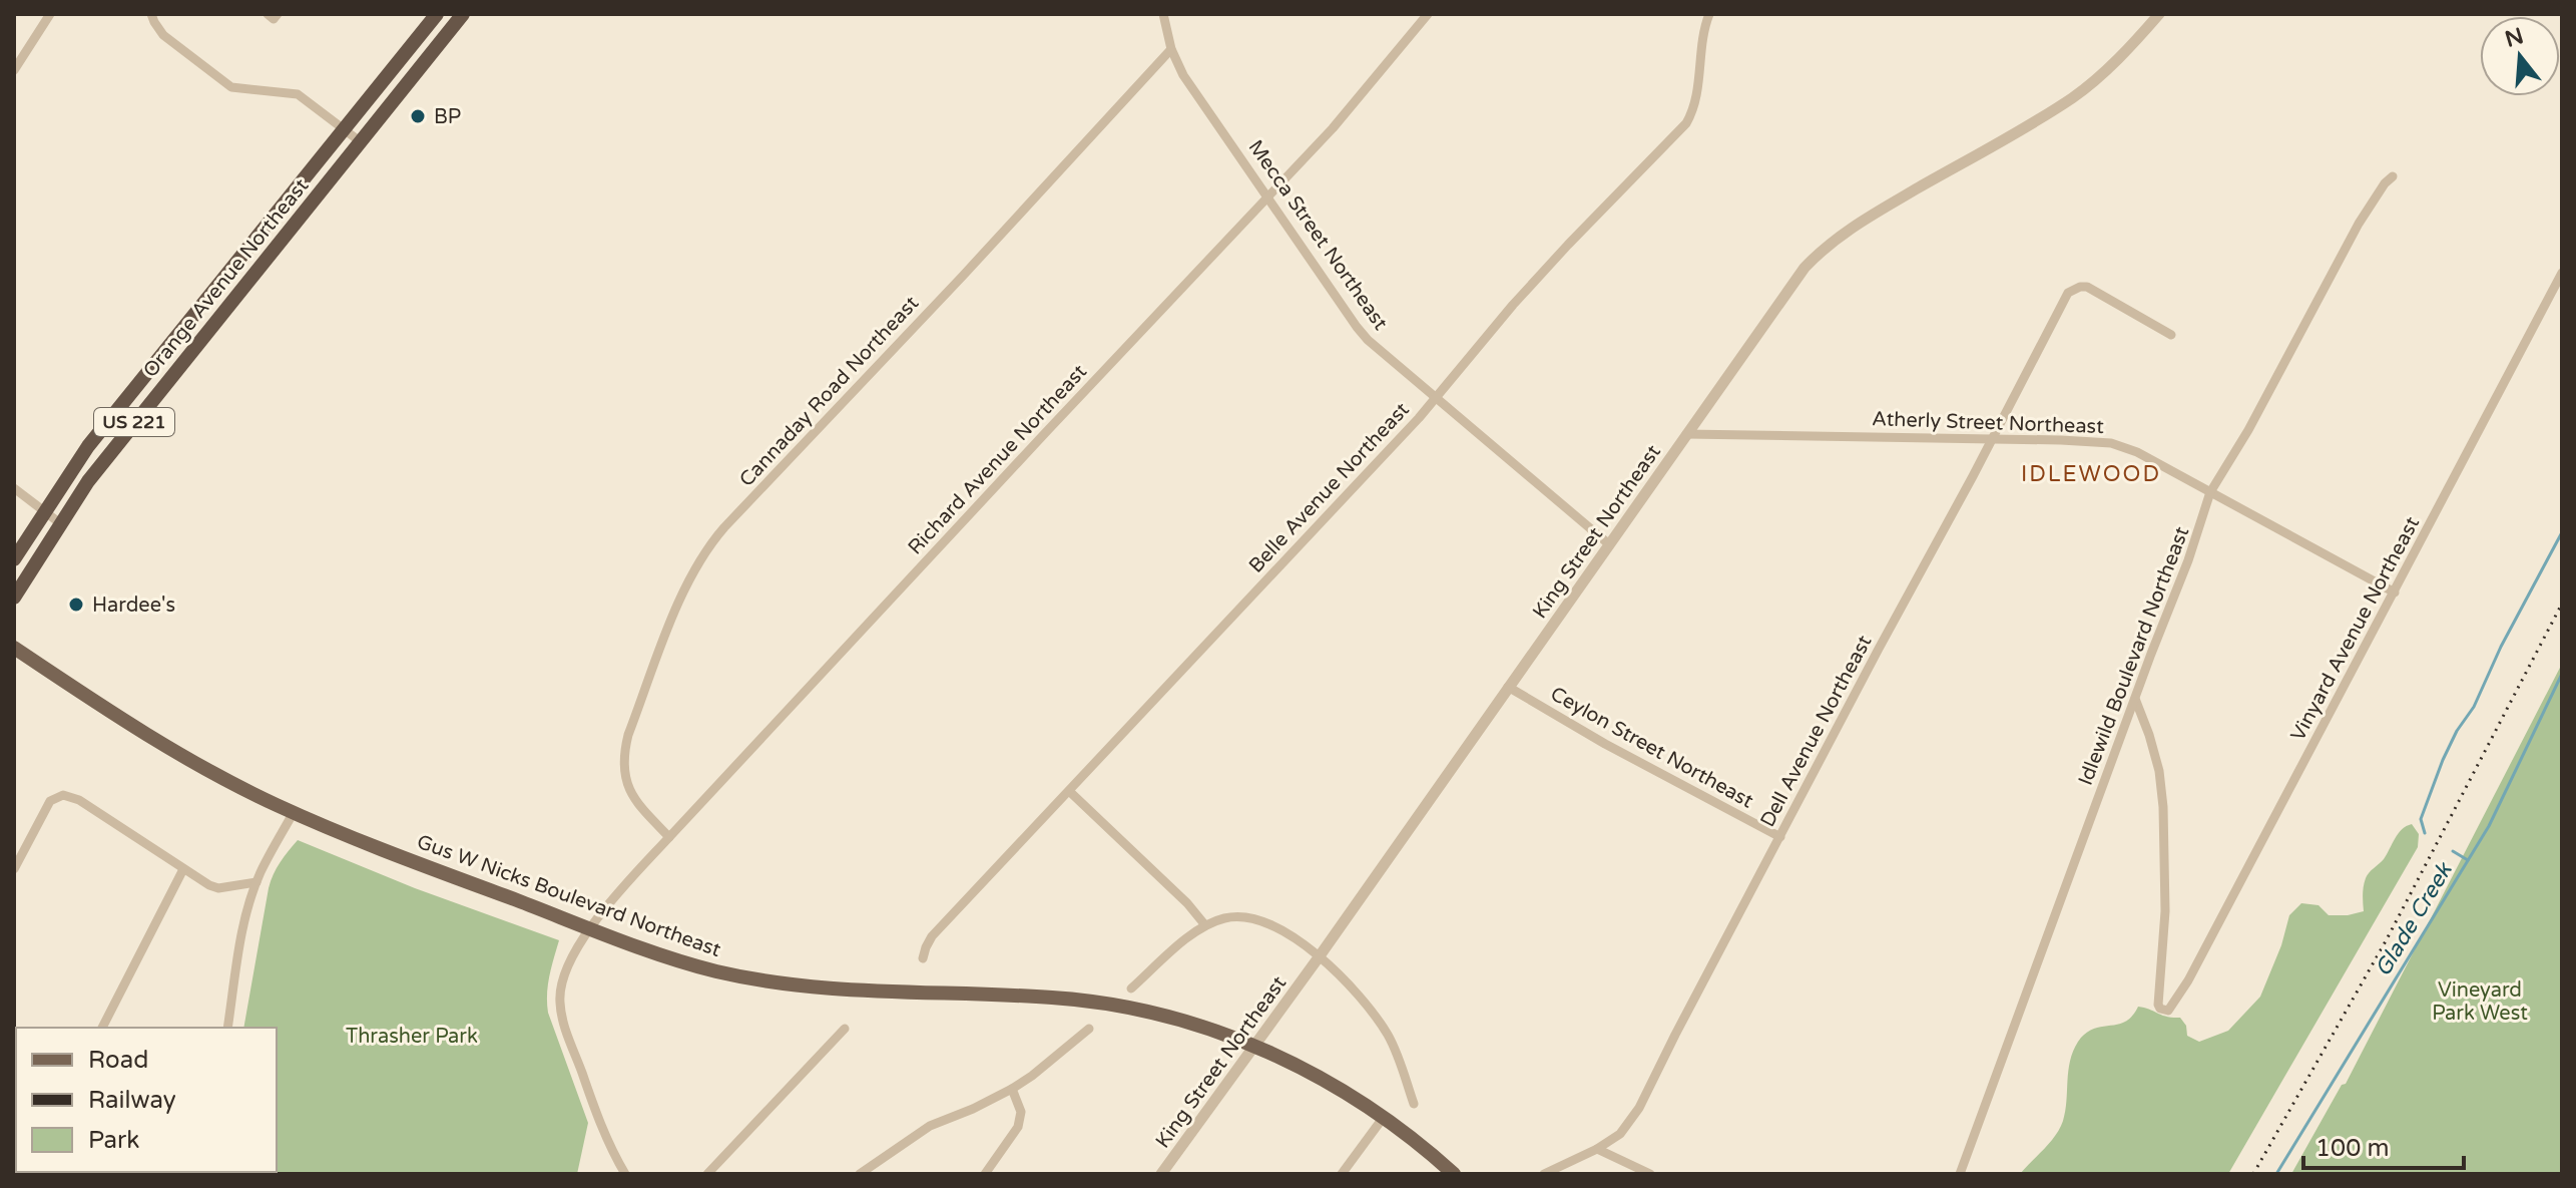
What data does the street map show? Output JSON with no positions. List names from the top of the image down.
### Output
{
  "streets": {
    "highway": ["Orange Avenue Northeast", "US 221"],
    "main road": ["Gus W Nicks Boulevard Northeast"],
    "street": [
      "Mecca Street Northeast",
      "Cannaday Road Northeast",
      "Atherly Street Northeast",
      "Richard Avenue Northeast",
      "Belle Avenue Northeast",
      "King Street Northeast",
      "Vinyard Avenue Northeast",
      "Idlewild Boulevard Northeast",
      "Dell Avenue Northeast",
      "Ceylon Street Northeast"
    ]
  },
  "crossings": [
    ["Mecca Street Northeast", "Cannaday Road Northeast"],
    ["Mecca Street Northeast", "Richard Avenue Northeast"],
    ["Mecca Street Northeast", "Belle Avenue Northeast"],
    ["Mecca Street Northeast", "King Street Northeast"],
    ["Cannaday Road Northeast", "Richard Avenue Northeast"],
    ["Atherly Street Northeast", "King Street Northeast"],
    ["Atherly Street Northeast", "Vinyard Avenue Northeast"],
    ["Atherly Street Northeast", "Idlewild Boulevard Northeast"],
    ["Atherly Street Northeast", "Dell Avenue Northeast"],
    ["Richard Avenue Northeast", "Gus W Nicks Boulevard Northeast"],
    ["King Street Northeast", "Ceylon Street Northeast"],
    ["King Street Northeast", "Gus W Nicks Boulevard Northeast"],
    ["Vinyard Avenue Northeast", "Idlewild Boulevard Northeast"],
    ["Dell Avenue Northeast", "Ceylon Street Northeast"]
  ],
  "districts": ["IDLEWOOD"],
  "water": ["Glade Creek"],
  "parks": ["Vineyard Park West", "Thrasher Park"],
  "places": ["BP", "Hardee's"],
  "legend": ["Road", "Railway", "Park"],
  "scale_bar": "100 m",
  "north": "top"
}
